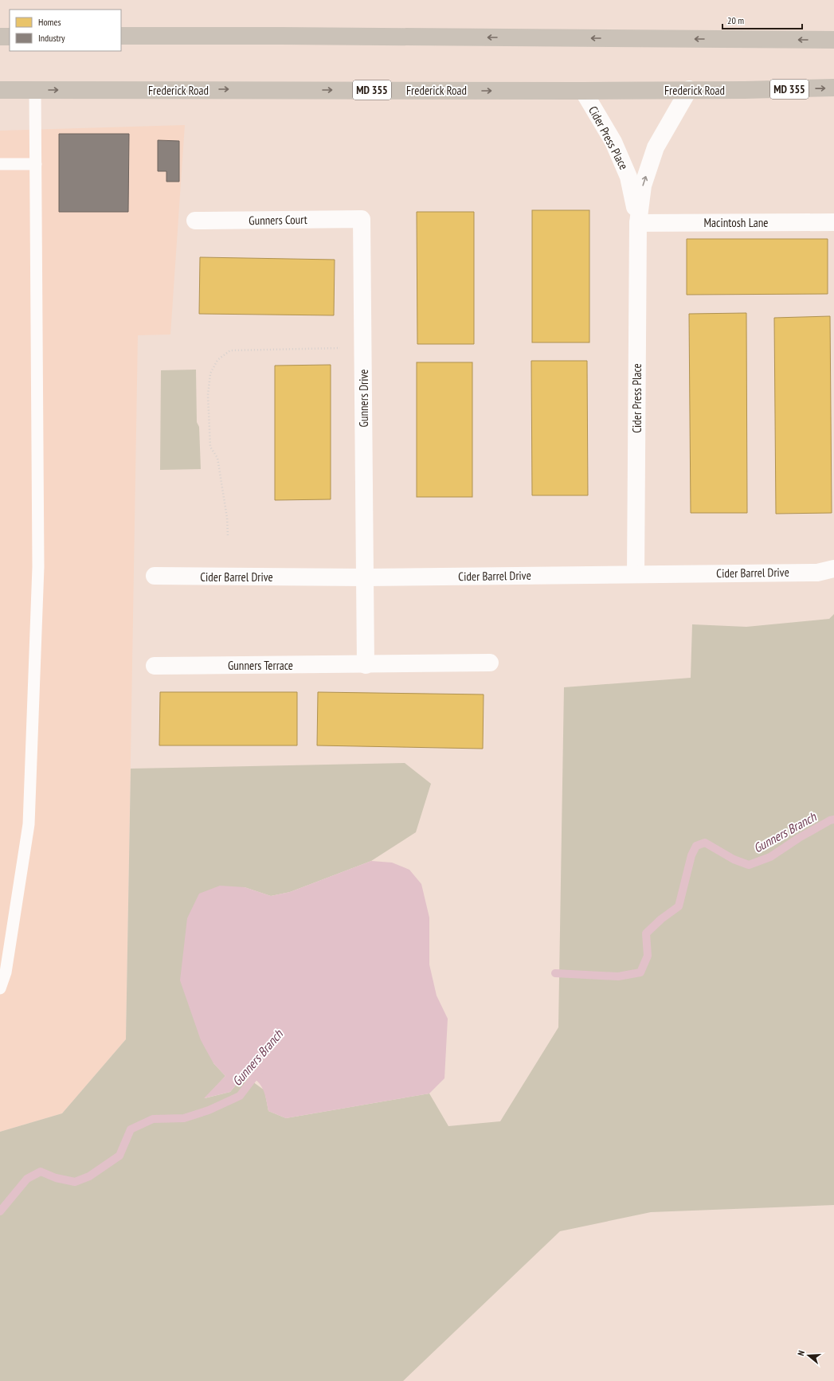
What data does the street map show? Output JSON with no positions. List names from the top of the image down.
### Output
{
  "streets": {
    "main road": ["MD 355", "Frederick Road"],
    "street": [
      "Cider Press Place",
      "Gunners Court",
      "Macintosh Lane",
      "Gunners Drive",
      "Cider Barrel Drive",
      "Gunners Terrace"
    ]
  },
  "crossings": [
    ["Frederick Road", "Cider Press Place"],
    ["Cider Press Place", "Macintosh Lane"],
    ["Cider Press Place", "Cider Barrel Drive"],
    ["Gunners Court", "Gunners Drive"],
    ["Gunners Drive", "Cider Barrel Drive"]
  ],
  "water": ["Gunners Branch"],
  "legend": ["Homes", "Industry"],
  "scale_bar": "20 m",
  "north": "left"
}
